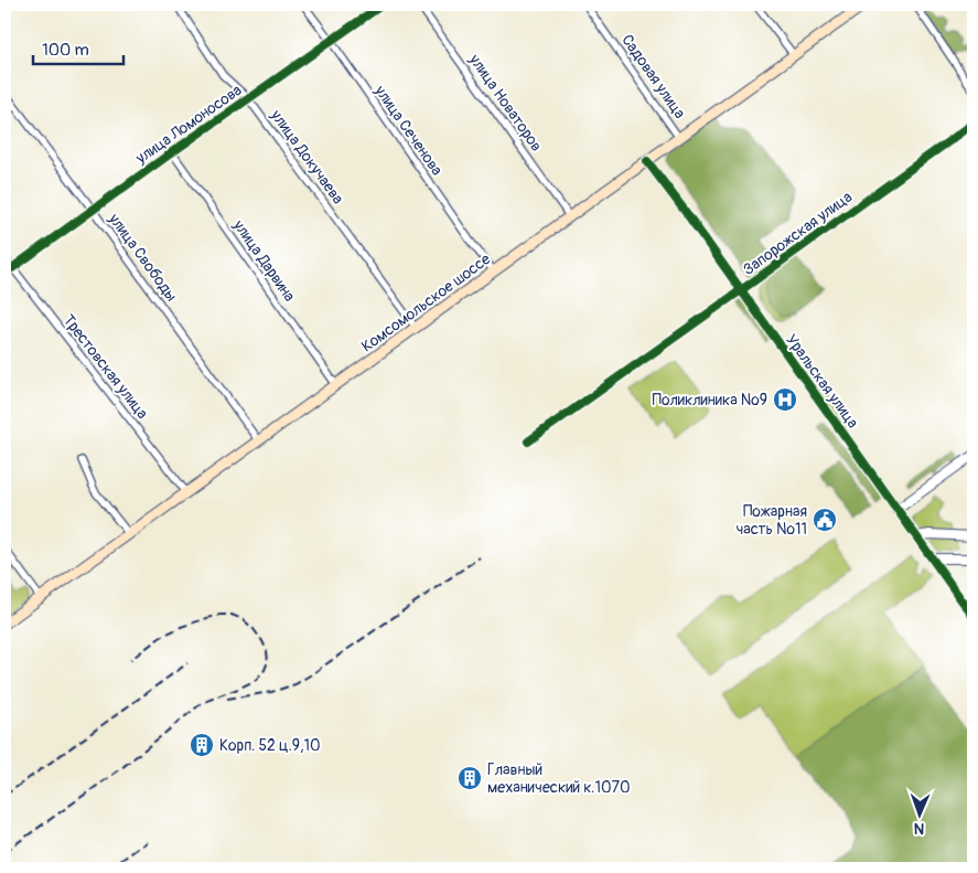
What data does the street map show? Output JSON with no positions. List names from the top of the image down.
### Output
{
  "streets": {
    "main road": ["Комсомольское шоссе"],
    "street": [
      "Садовая улица",
      "улица Новаторов",
      "улица Ломоносова",
      "улица Сеченова",
      "улица Докучаева",
      "Запорожская улица",
      "улица Свободы",
      "улица Дарвина",
      "Трестовская улица",
      "Уральская улица"
    ]
  },
  "crossings": [
    ["Садовая улица", "Комсомольское шоссе"],
    ["улица Новаторов", "Комсомольское шоссе"],
    ["улица Ломоносова", "улица Сеченова"],
    ["улица Ломоносова", "улица Докучаева"],
    ["улица Ломоносова", "улица Свободы"],
    ["улица Ломоносова", "улица Дарвина"],
    ["улица Ломоносова", "Трестовская улица"],
    ["улица Сеченова", "Комсомольское шоссе"],
    ["улица Докучаева", "Комсомольское шоссе"],
    ["Запорожская улица", "Уральская улица"],
    ["улица Свободы", "Комсомольское шоссе"],
    ["улица Дарвина", "Комсомольское шоссе"],
    ["Комсомольское шоссе", "Трестовская улица"],
    ["Комсомольское шоссе", "Уральская улица"]
  ],
  "places": {
    "hospital": ["Поликлиника №9"],
    "public building": ["Пожарная часть №11"],
    "building": ["Корп. 52 ц.9,10", "Главный механический к.1070"]
  },
  "scale_bar": "100 m",
  "north": "bottom"
}
